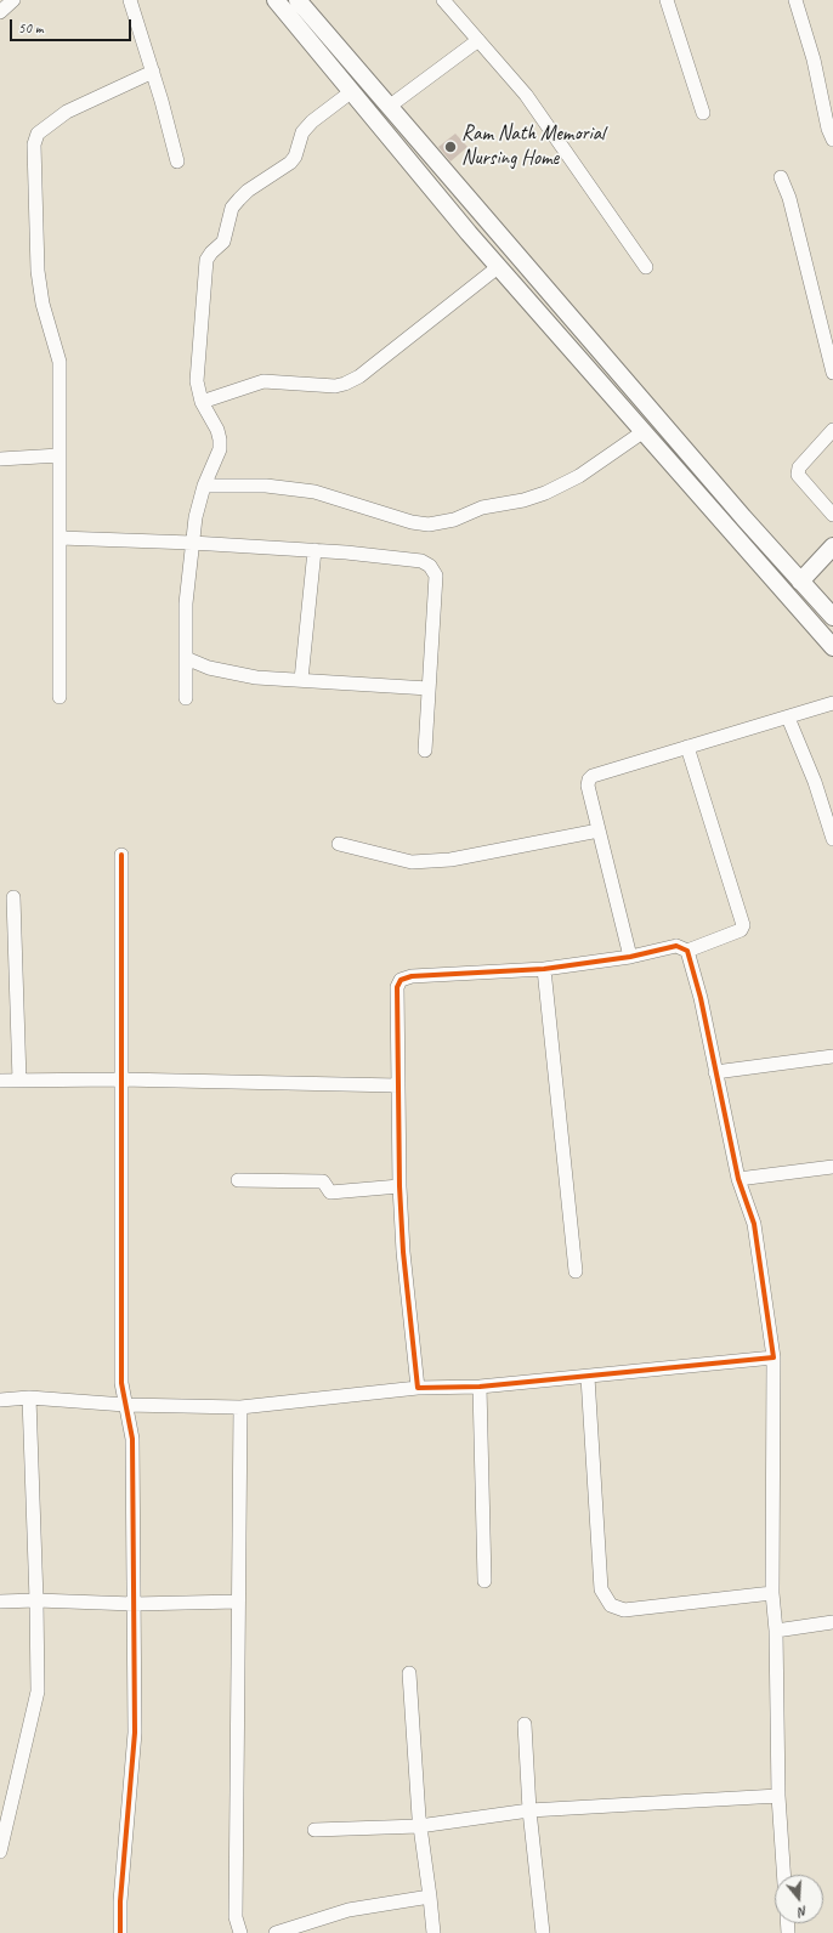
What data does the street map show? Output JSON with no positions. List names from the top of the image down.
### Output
{
  "places": ["Ram Nath Memorial Nursing Home"],
  "scale_bar": "50 m",
  "north": "bottom"
}
